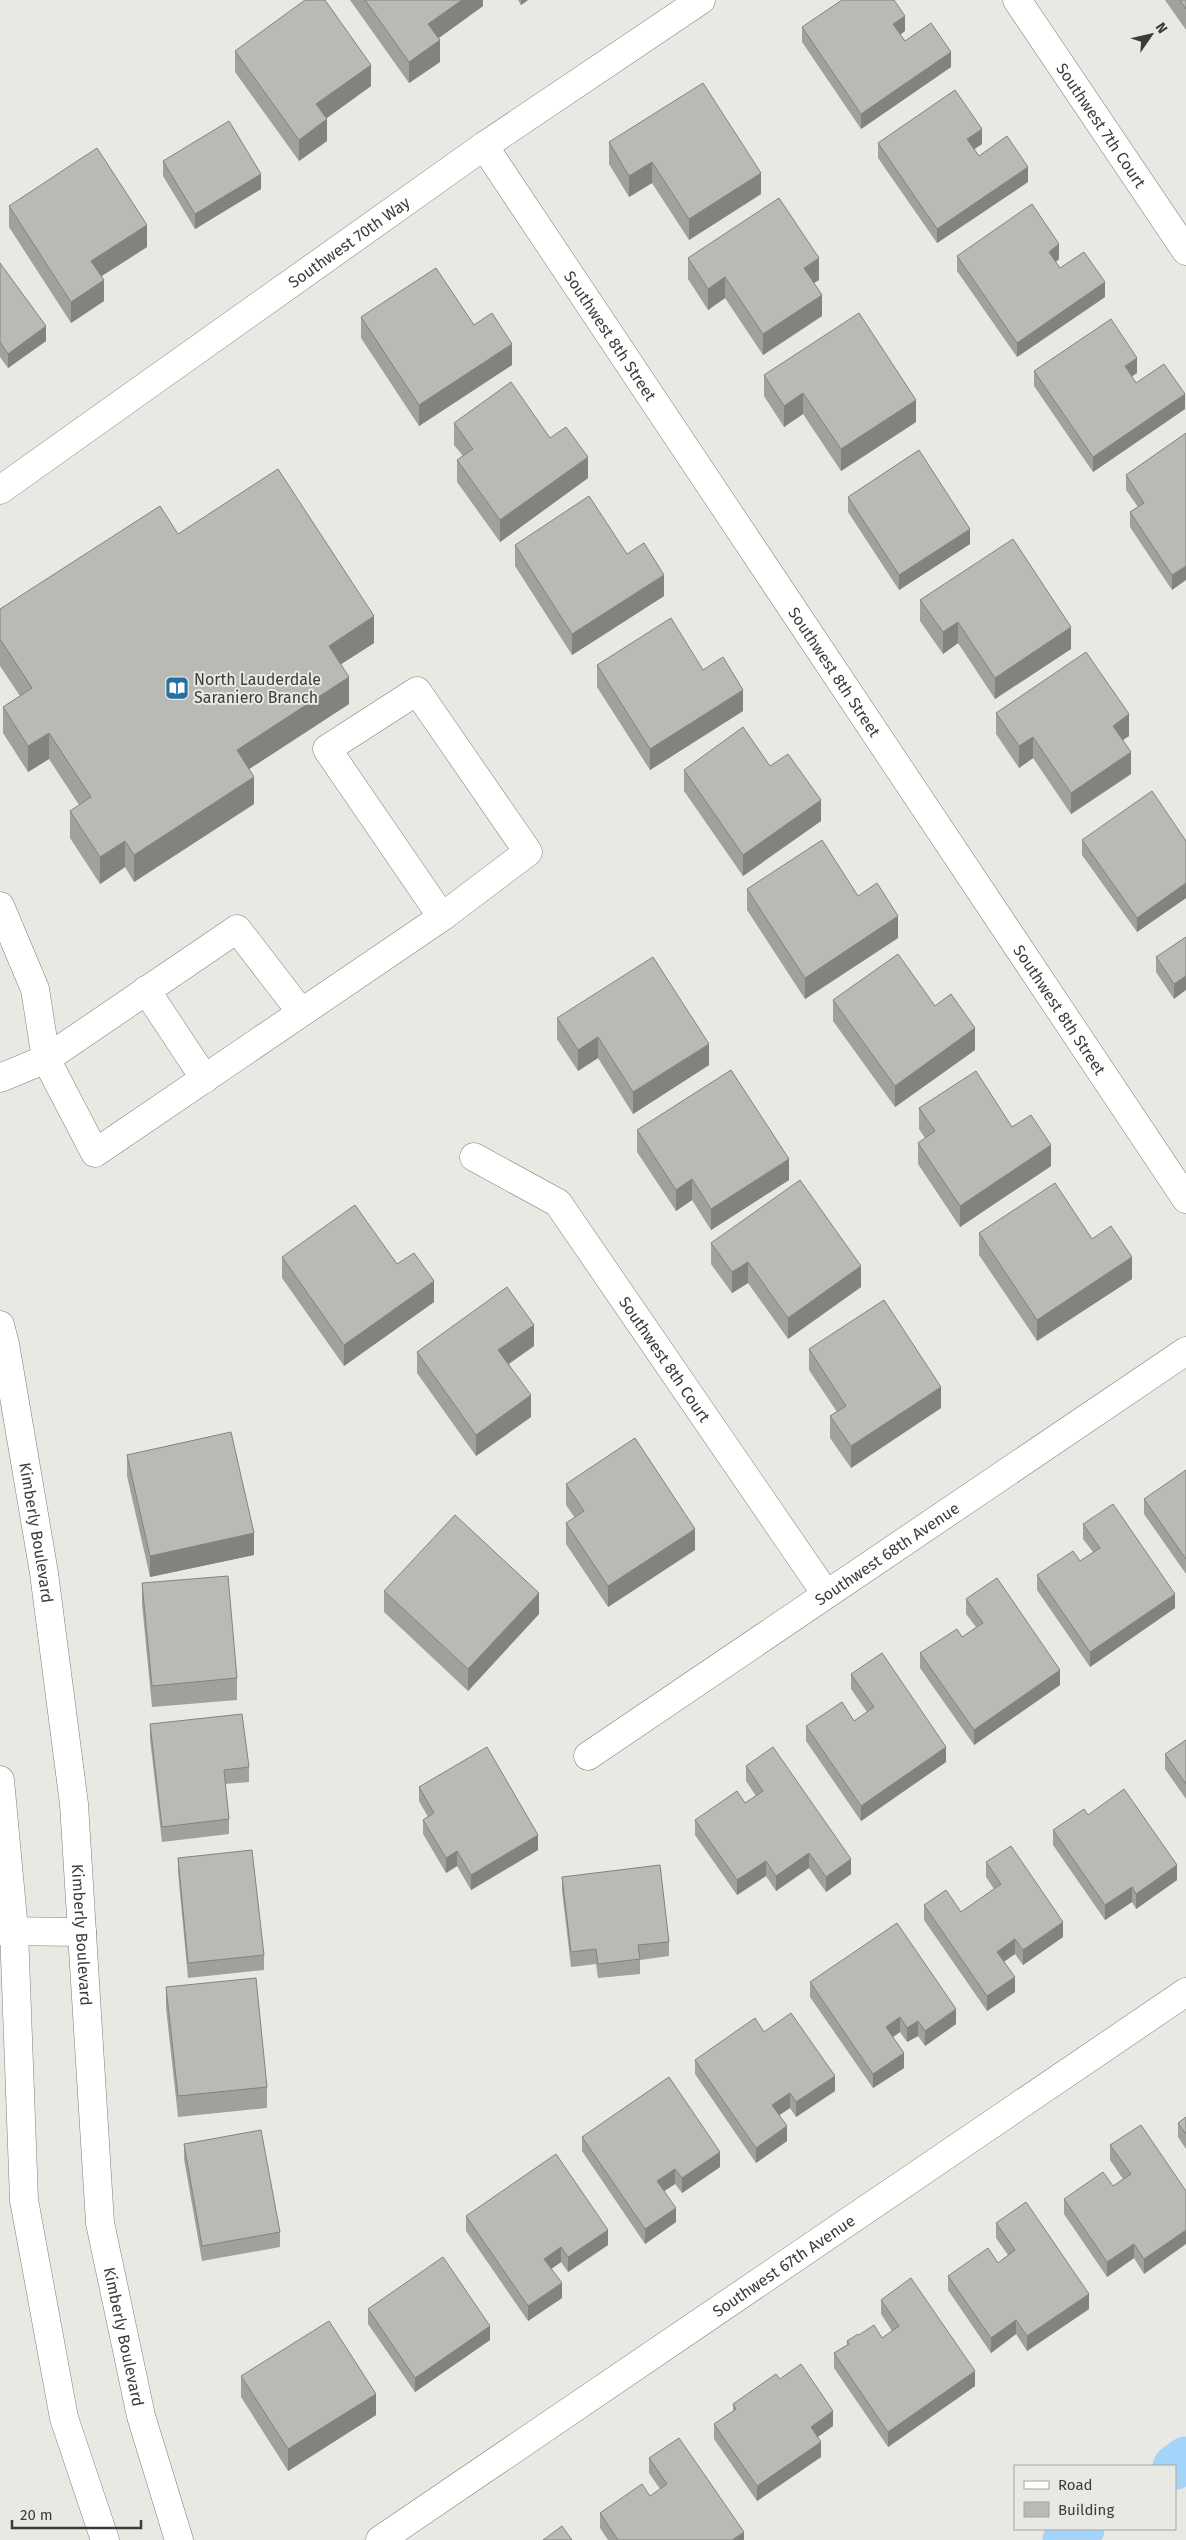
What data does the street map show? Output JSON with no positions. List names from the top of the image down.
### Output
{
  "streets": {
    "street": [
      "Southwest 7th Court",
      "Southwest 70th Way",
      "Southwest 8th Street",
      "Southwest 8th Court",
      "Kimberly Boulevard",
      "Southwest 68th Avenue",
      "Southwest 67th Avenue"
    ]
  },
  "crossings": [
    ["Southwest 70th Way", "Southwest 8th Street"],
    ["Southwest 8th Court", "Southwest 68th Avenue"]
  ],
  "places": {
    "library": ["North Lauderdale Saraniero Branch"]
  },
  "legend": ["Road", "Building"],
  "scale_bar": "20 m",
  "north": "top right"
}
